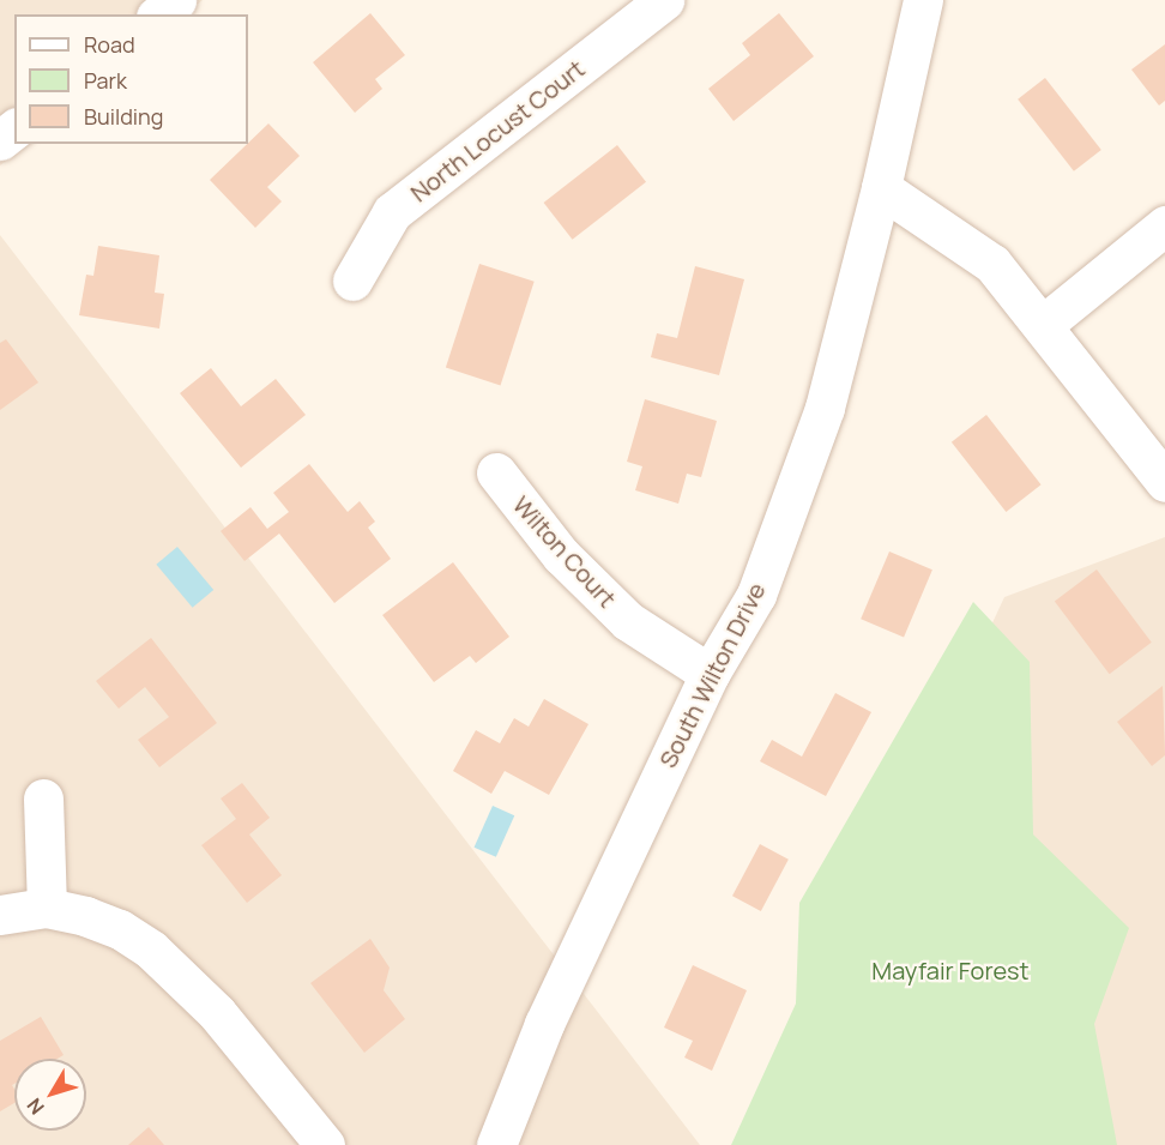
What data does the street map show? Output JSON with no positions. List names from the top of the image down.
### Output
{
  "streets": {
    "street": ["North Locust Court", "Wilton Court", "South Wilton Drive"]
  },
  "crossings": [
    ["Wilton Court", "South Wilton Drive"]
  ],
  "parks": ["Mayfair Forest"],
  "legend": ["Road", "Park", "Building"],
  "north": "bottom left"
}
